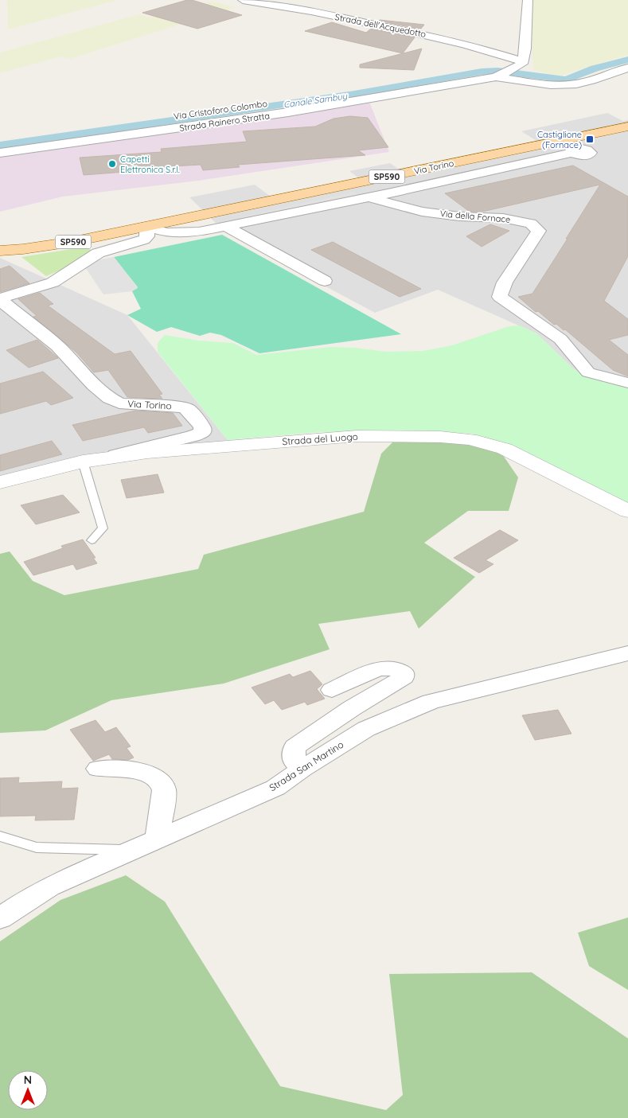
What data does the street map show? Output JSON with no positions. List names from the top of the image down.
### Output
{
  "streets": {
    "main road": ["Via Torino", "SP590"],
    "street": [
      "Strada dell'Acquedotto",
      "Strada Rainero Stratta",
      "Via della Fornace",
      "Strada del Luogo",
      "Strada San Martino"
    ]
  },
  "crossings": [
    ["Strada dell'Acquedotto", "Strada Rainero Stratta"],
    ["Via Torino", "Via della Fornace"],
    ["Via Torino", "Strada del Luogo"]
  ],
  "water": ["Canale Sambuy"],
  "places": {
    "transit": ["Castiglione (Fornace)"],
    "other": ["Capetti Elettronica S.r.l."]
  },
  "north": "top"
}
